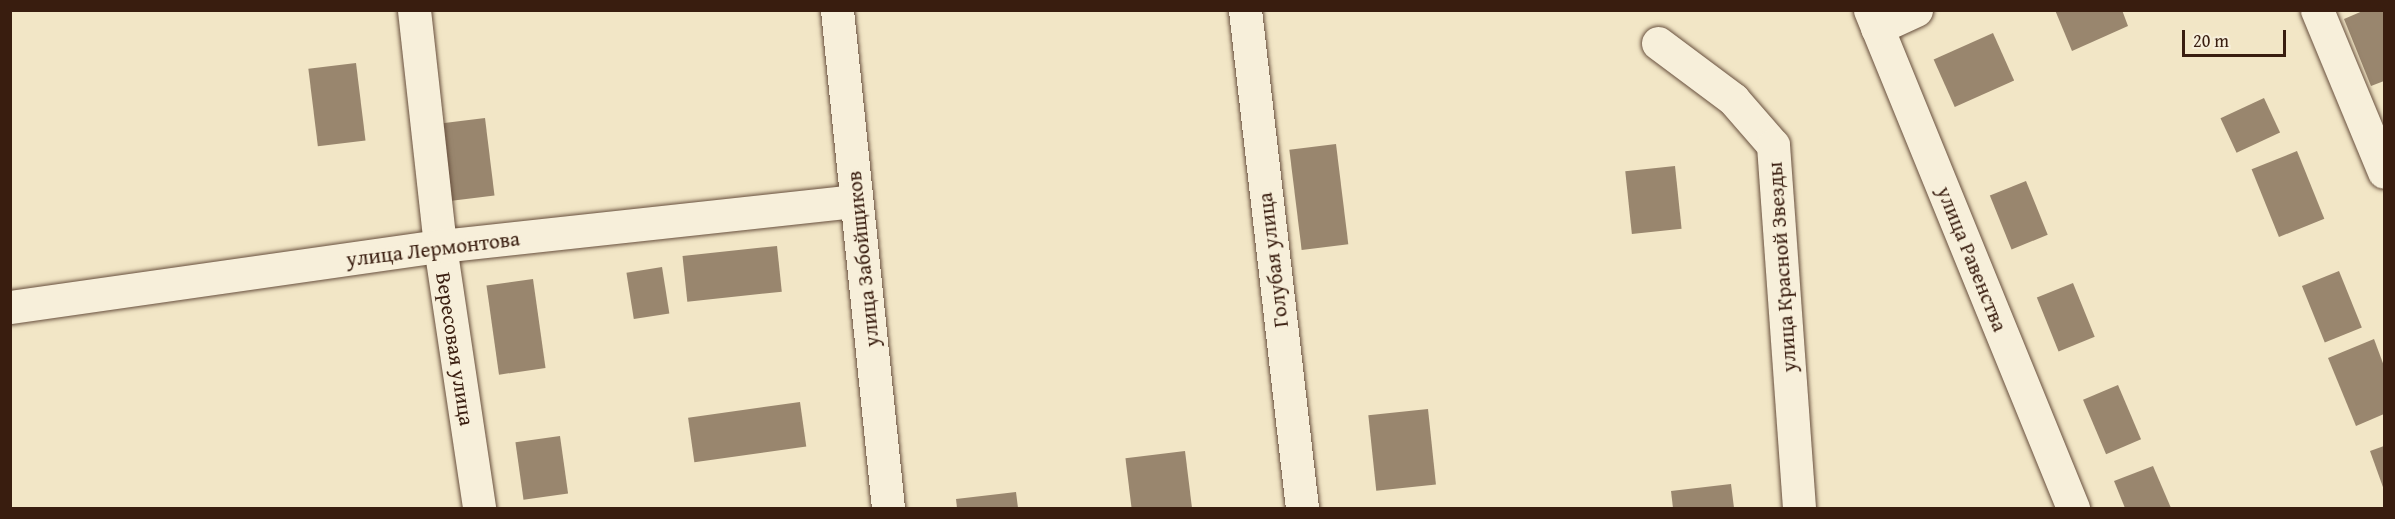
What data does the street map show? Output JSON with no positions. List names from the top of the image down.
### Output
{
  "streets": {
    "street": [
      "улица Лермонтова",
      "улица Забойщиков",
      "улица Равенства",
      "Голубая улица",
      "улица Красной Звезды",
      "Вересовая улица"
    ]
  },
  "crossings": [
    ["улица Лермонтова", "улица Забойщиков"],
    ["улица Лермонтова", "Вересовая улица"]
  ],
  "scale_bar": "20 m"
}
